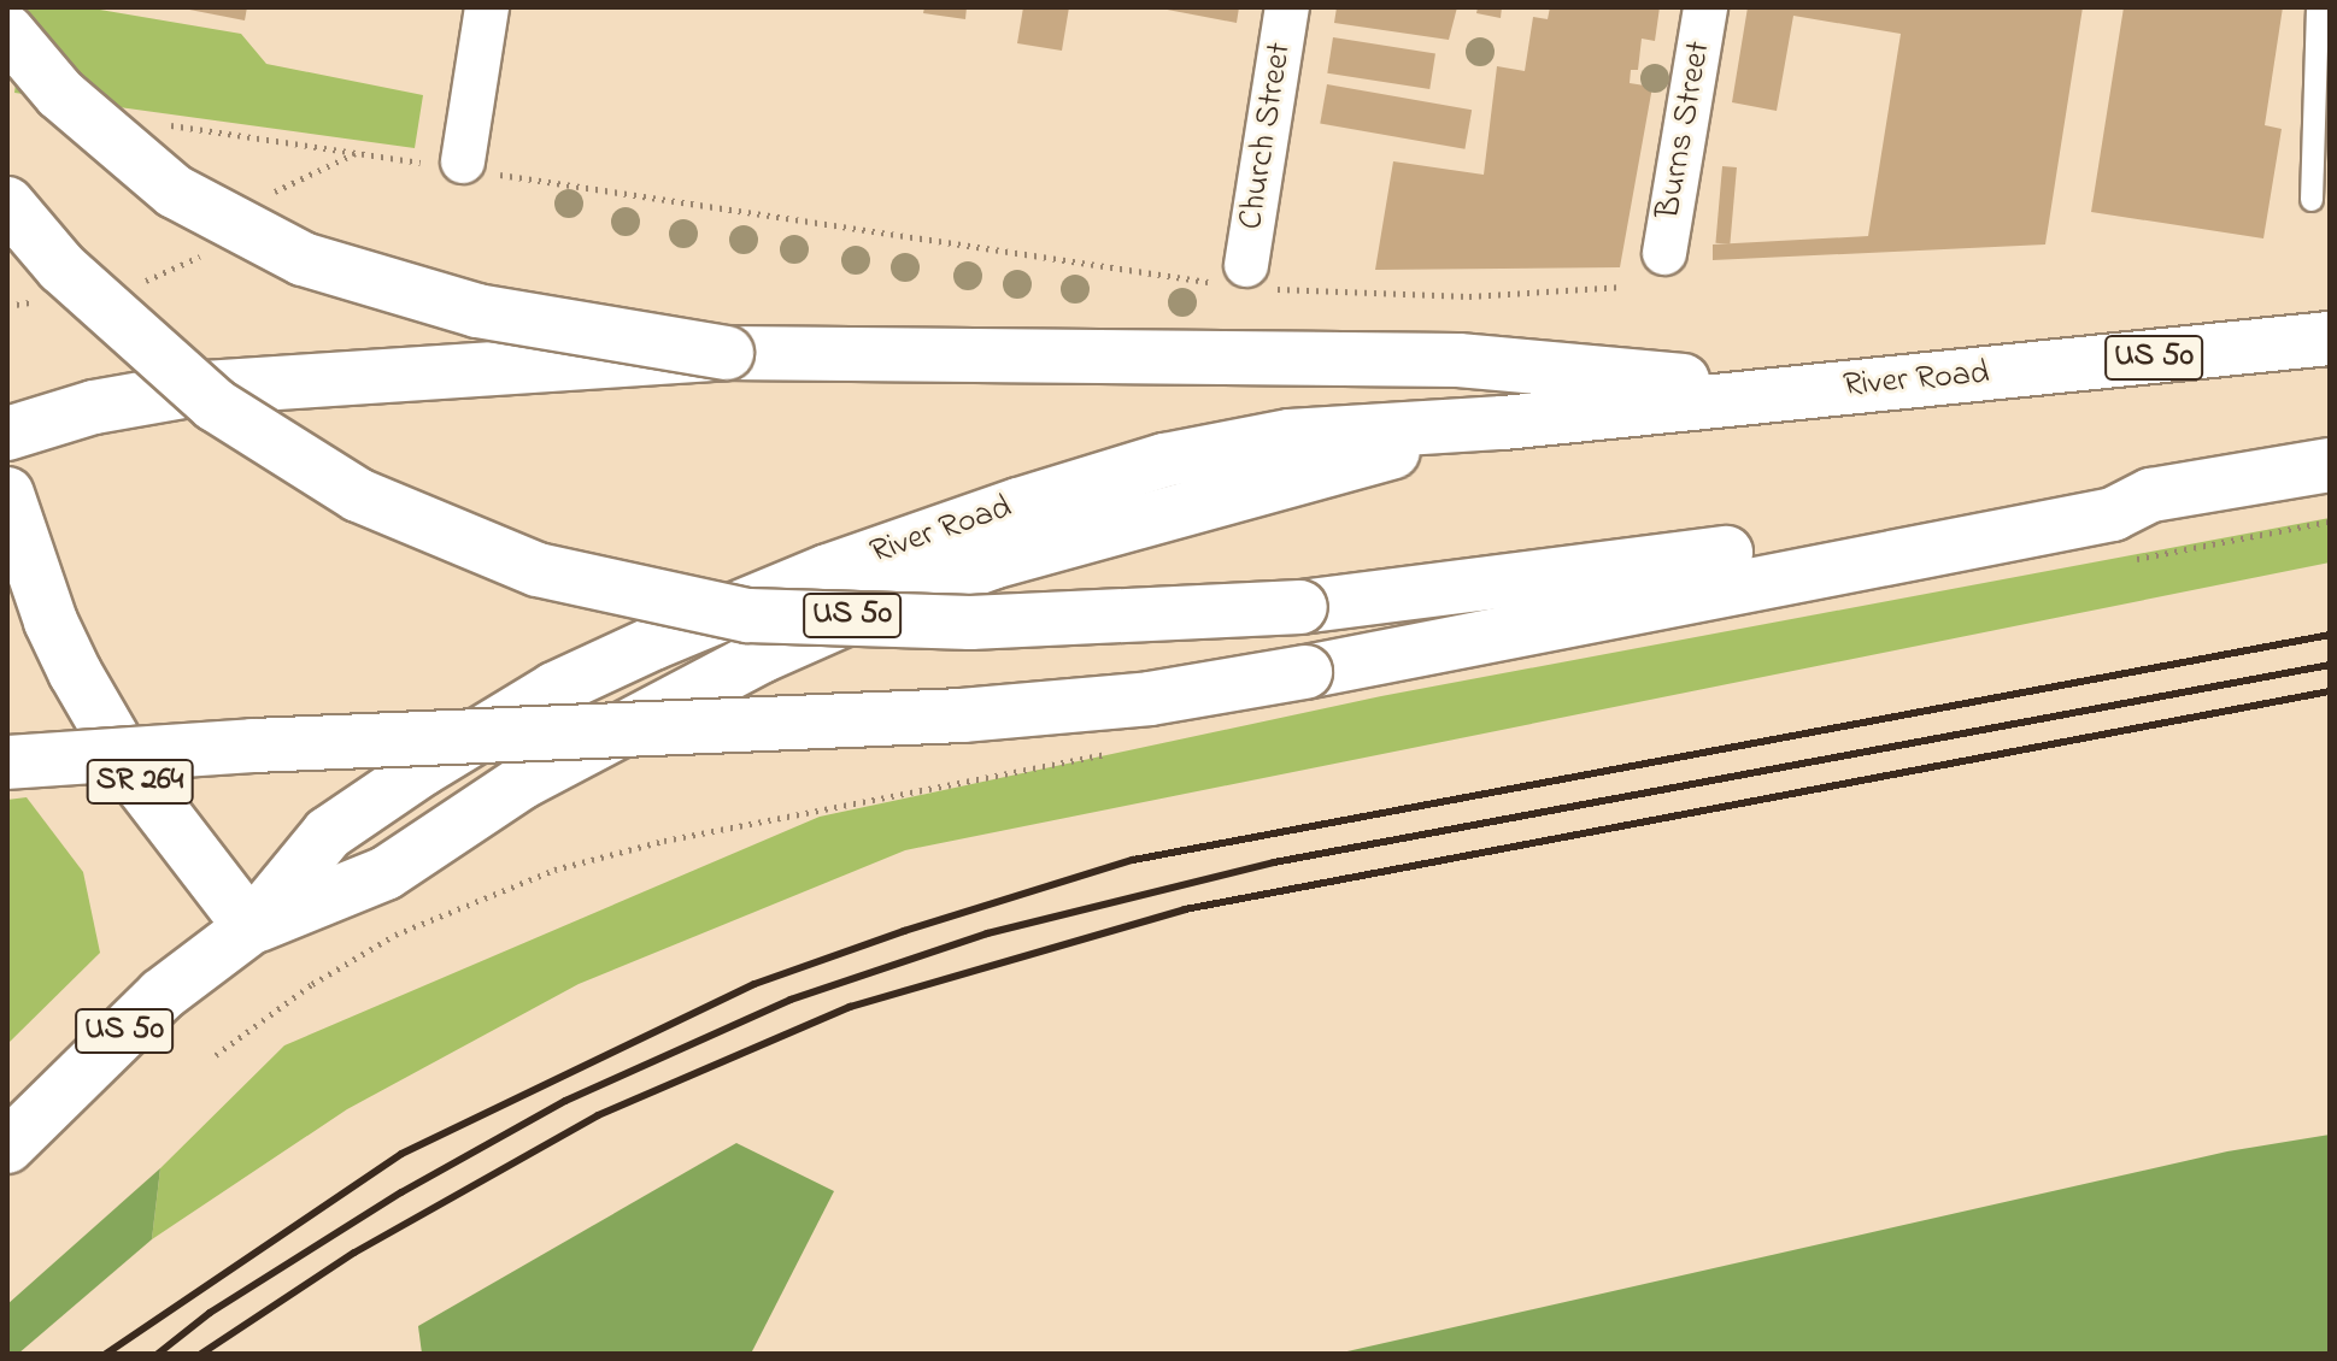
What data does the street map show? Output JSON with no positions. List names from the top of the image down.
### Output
{
  "streets": {
    "main road": ["US 50", "River Road", "SR 264"],
    "street": ["Burns Street", "Church Street"]
  },
  "crossings": [
    ["River Road", "SR 264"]
  ]
}
